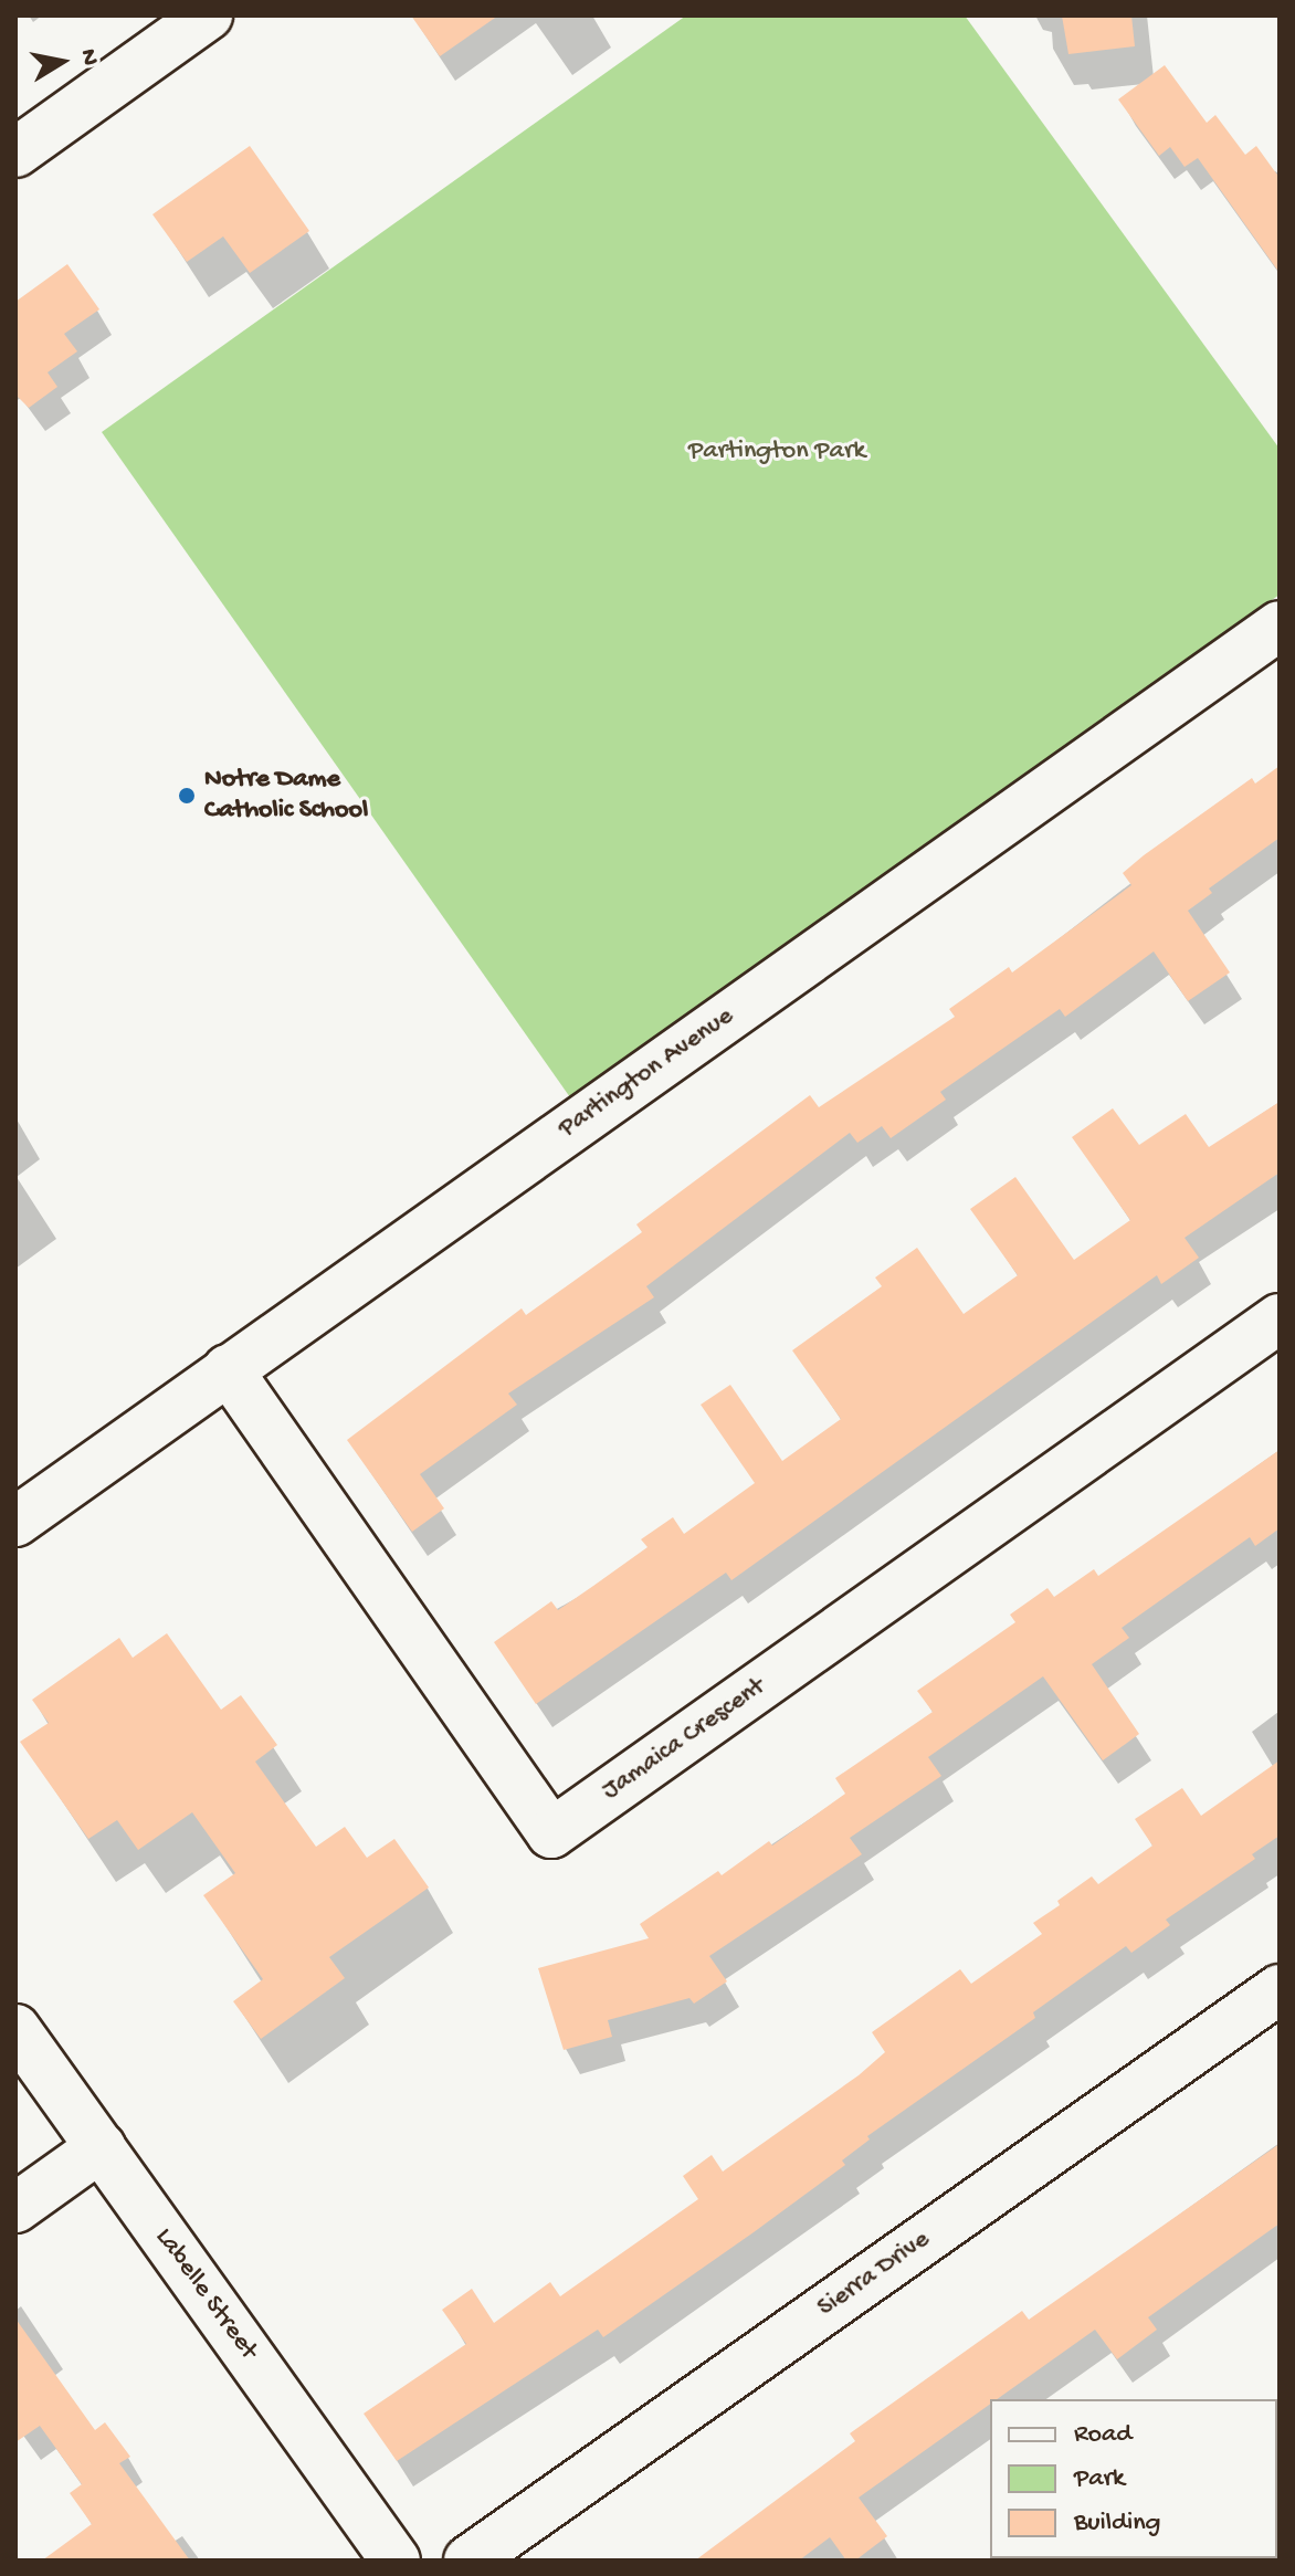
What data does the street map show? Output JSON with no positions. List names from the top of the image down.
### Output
{
  "streets": {
    "street": [
      "Partington Avenue",
      "Jamaica Crescent",
      "Sierra Drive",
      "Labelle Street"
    ]
  },
  "crossings": [
    ["Partington Avenue", "Jamaica Crescent"]
  ],
  "parks": ["Partington Park"],
  "places": ["Notre Dame Catholic School"],
  "legend": ["Road", "Park", "Building"],
  "north": "right"
}
